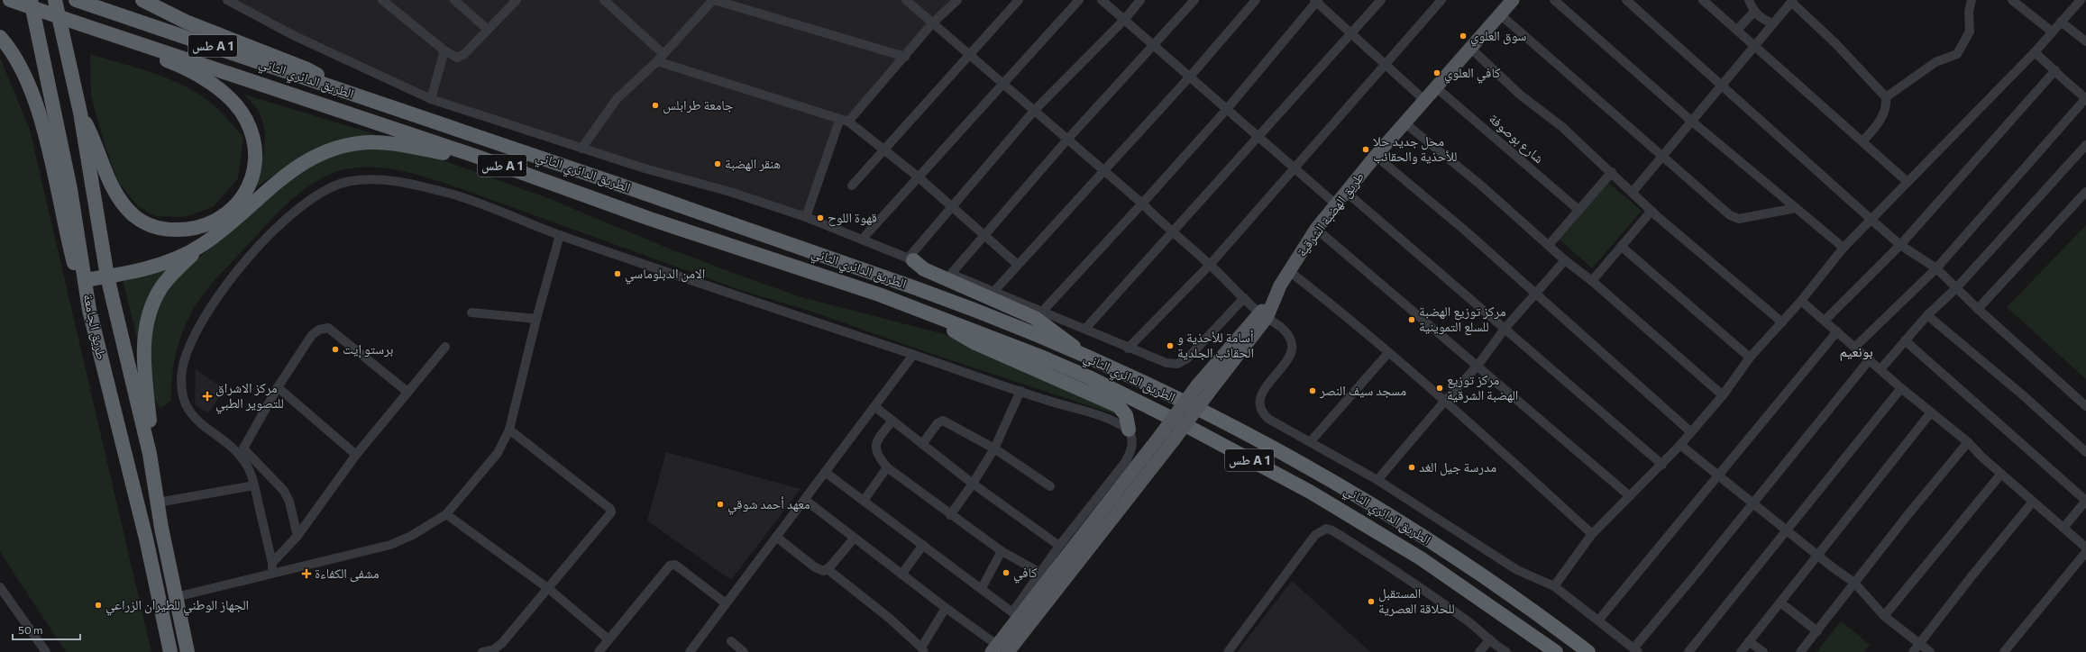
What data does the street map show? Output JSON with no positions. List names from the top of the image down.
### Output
{
  "streets": {
    "highway": ["طس A 1", "الطريق الدائري الثاني", "طريق الجامعة"],
    "main road": ["طريق الهضبة الشرقية"],
    "street": ["شارع بوصوفة"]
  },
  "crossings": [
    ["شارع بوصوفة", "طريق الهضبة الشرقية"]
  ],
  "districts": ["بونعيم"],
  "places": {
    "other": [
      "سوق العلوي",
      "كافي العلوي",
      "جامعة طرابلس",
      "محل جديد حلا للأحذية والحقائب",
      "هنقر الهضبة",
      "قهوة اللوح",
      "الامن الدبلوماسي",
      "مركز توزيع الهضبة للسلع التموينية",
      "أسامة للأحذية و الحقائب الجلدية",
      "برستو إيت",
      "مركز توزيع الهضبة الشرقية",
      "مسجد سيف النصر",
      "مدرسة جيل الغد",
      "معهد أحمد شوقي",
      "كافي",
      "المستقبل للحلاقة العصرية",
      "الجهاز الوطني للطيران الزراعي"
    ],
    "health": ["مركز الاشراق للتصوير الطبي", "مشفى الكفاءة"]
  },
  "scale_bar": "50 m"
}
